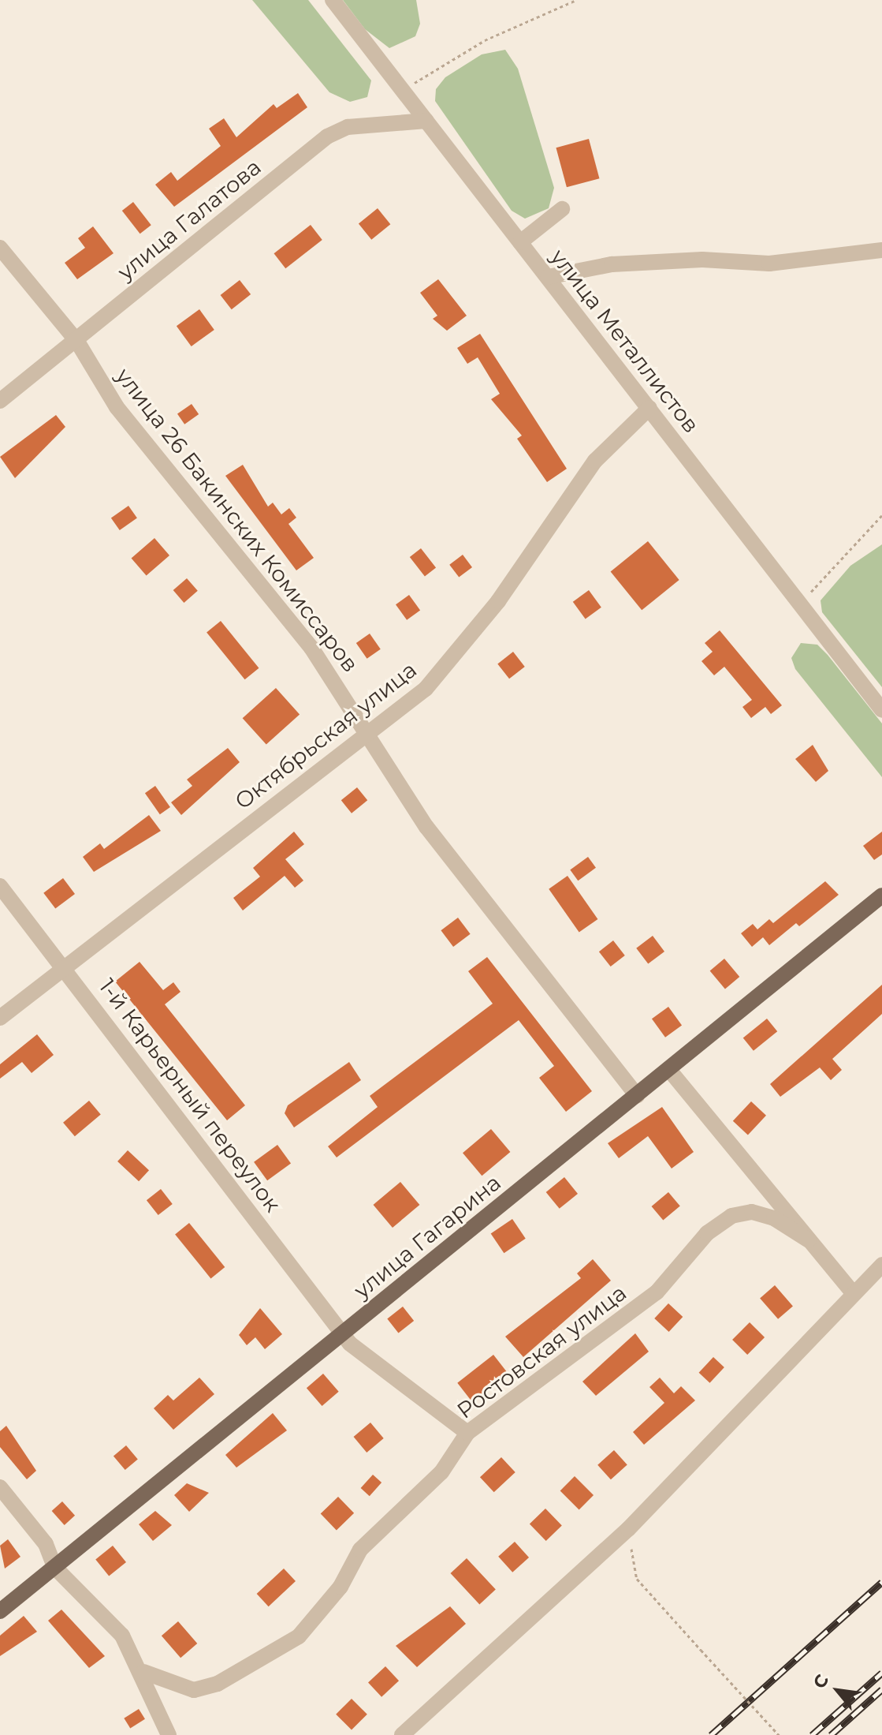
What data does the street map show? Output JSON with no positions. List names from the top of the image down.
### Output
{
  "streets": {
    "main road": ["улица Гагарина"],
    "street": [
      "улица Галатова",
      "улица Металлистов",
      "улица 26 Бакинских Комиссаров",
      "Октябрьская улица",
      "1-й Карьерный переулок",
      "Ростовская улица"
    ]
  },
  "crossings": [
    ["улица Галатова", "улица Металлистов"],
    ["улица Галатова", "улица 26 Бакинских Комиссаров"],
    ["улица Металлистов", "Октябрьская улица"],
    ["улица 26 Бакинских Комиссаров", "Октябрьская улица"],
    ["улица 26 Бакинских Комиссаров", "улица Гагарина"],
    ["Октябрьская улица", "1-й Карьерный переулок"],
    ["1-й Карьерный переулок", "улица Гагарина"],
    ["1-й Карьерный переулок", "Ростовская улица"]
  ],
  "north": "top left"
}
